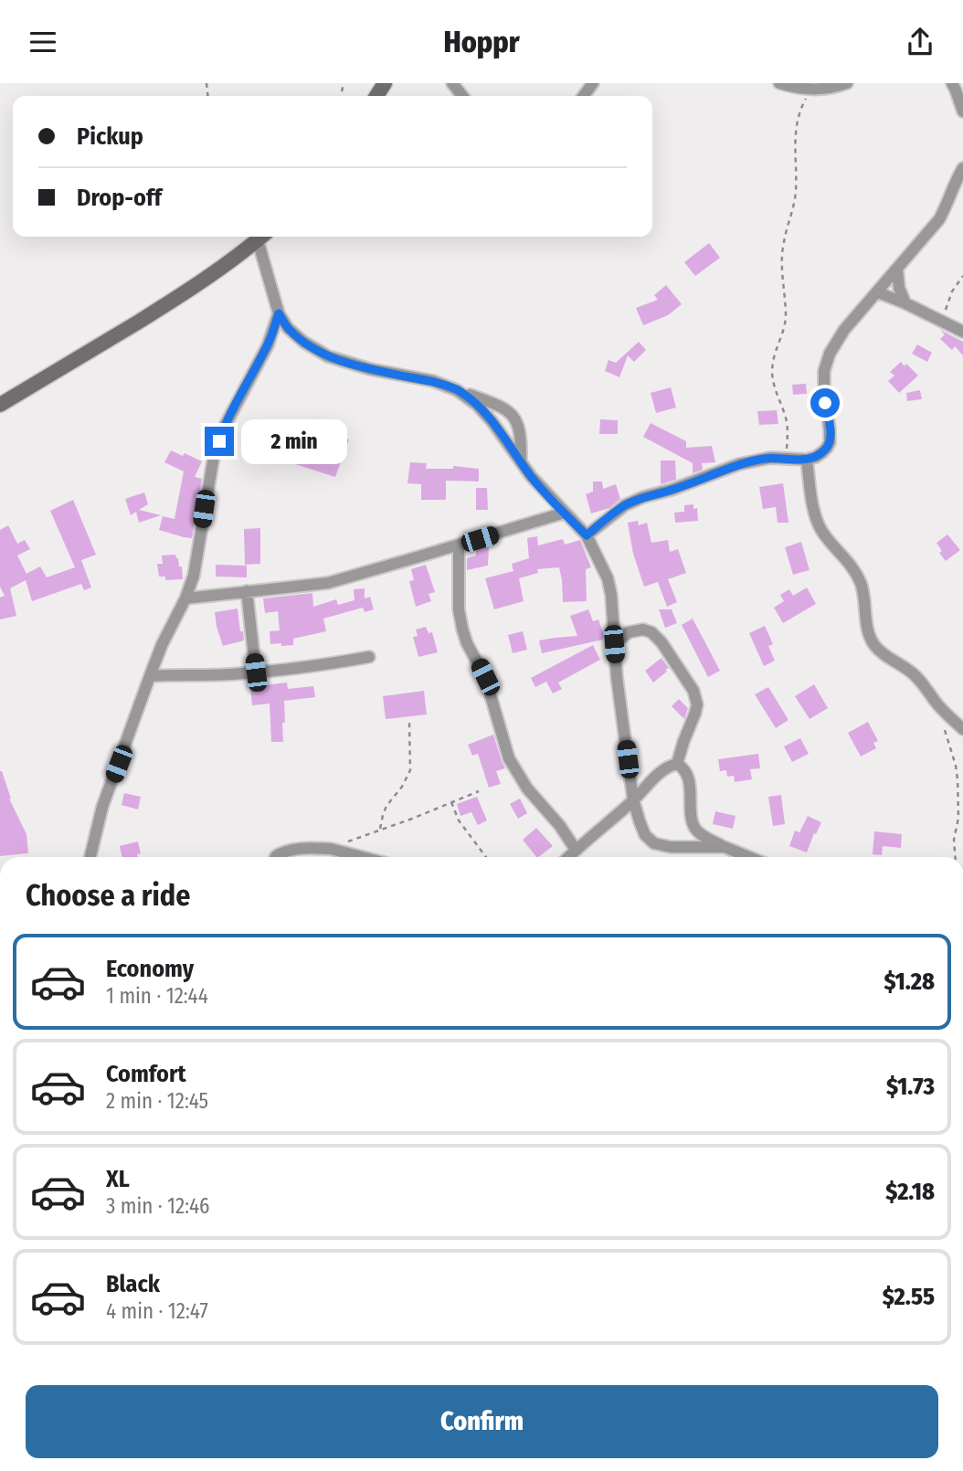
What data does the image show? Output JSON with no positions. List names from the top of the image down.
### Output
{
  "page": {
    "header": "Hoppr",
    "banner": ["Pickup", "Drop-off"],
    "bubble": "2 min",
    "heading": "Choose a ride",
    "list": [
      {
        "name": "Economy",
        "note": "1 min · 12:44",
        "value": "$1.28"
      },
      {
        "name": "Comfort",
        "note": "2 min · 12:45",
        "value": "$1.73"
      },
      {
        "name": "XL",
        "note": "3 min · 12:46",
        "value": "$2.18"
      },
      {
        "name": "Black",
        "note": "4 min · 12:47",
        "value": "$2.55"
      }
    ],
    "buttons": "Confirm"
  }
}
